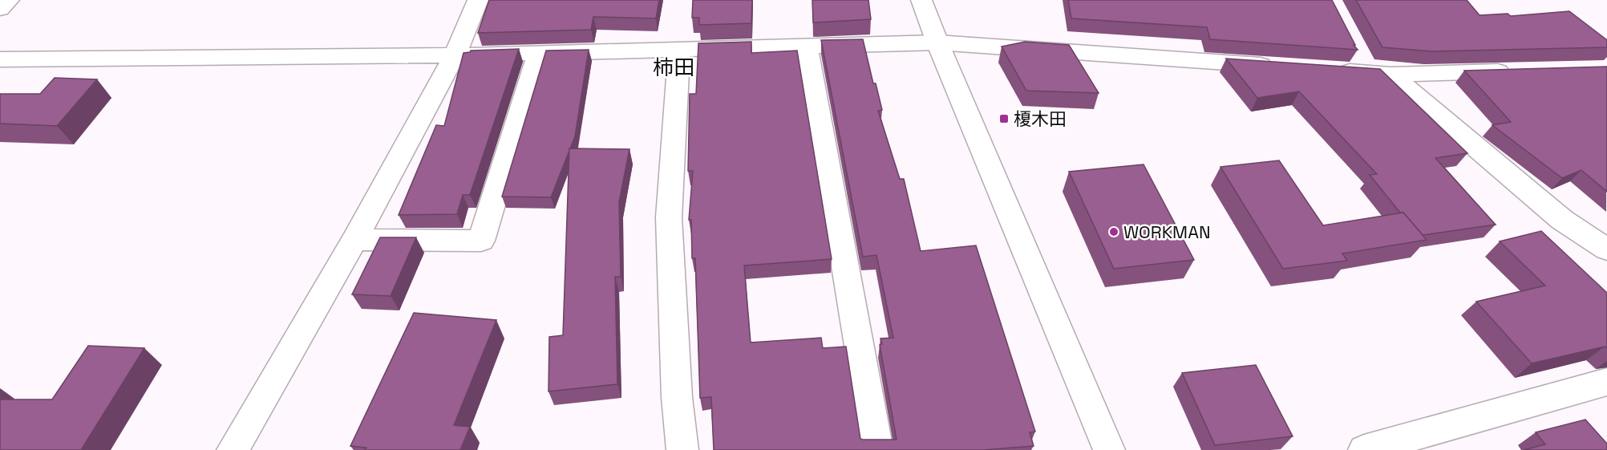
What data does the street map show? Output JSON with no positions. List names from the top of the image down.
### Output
{
  "districts": ["柿田"],
  "places": {
    "transit": ["榎木田"],
    "other": ["WORKMAN"]
  }
}
